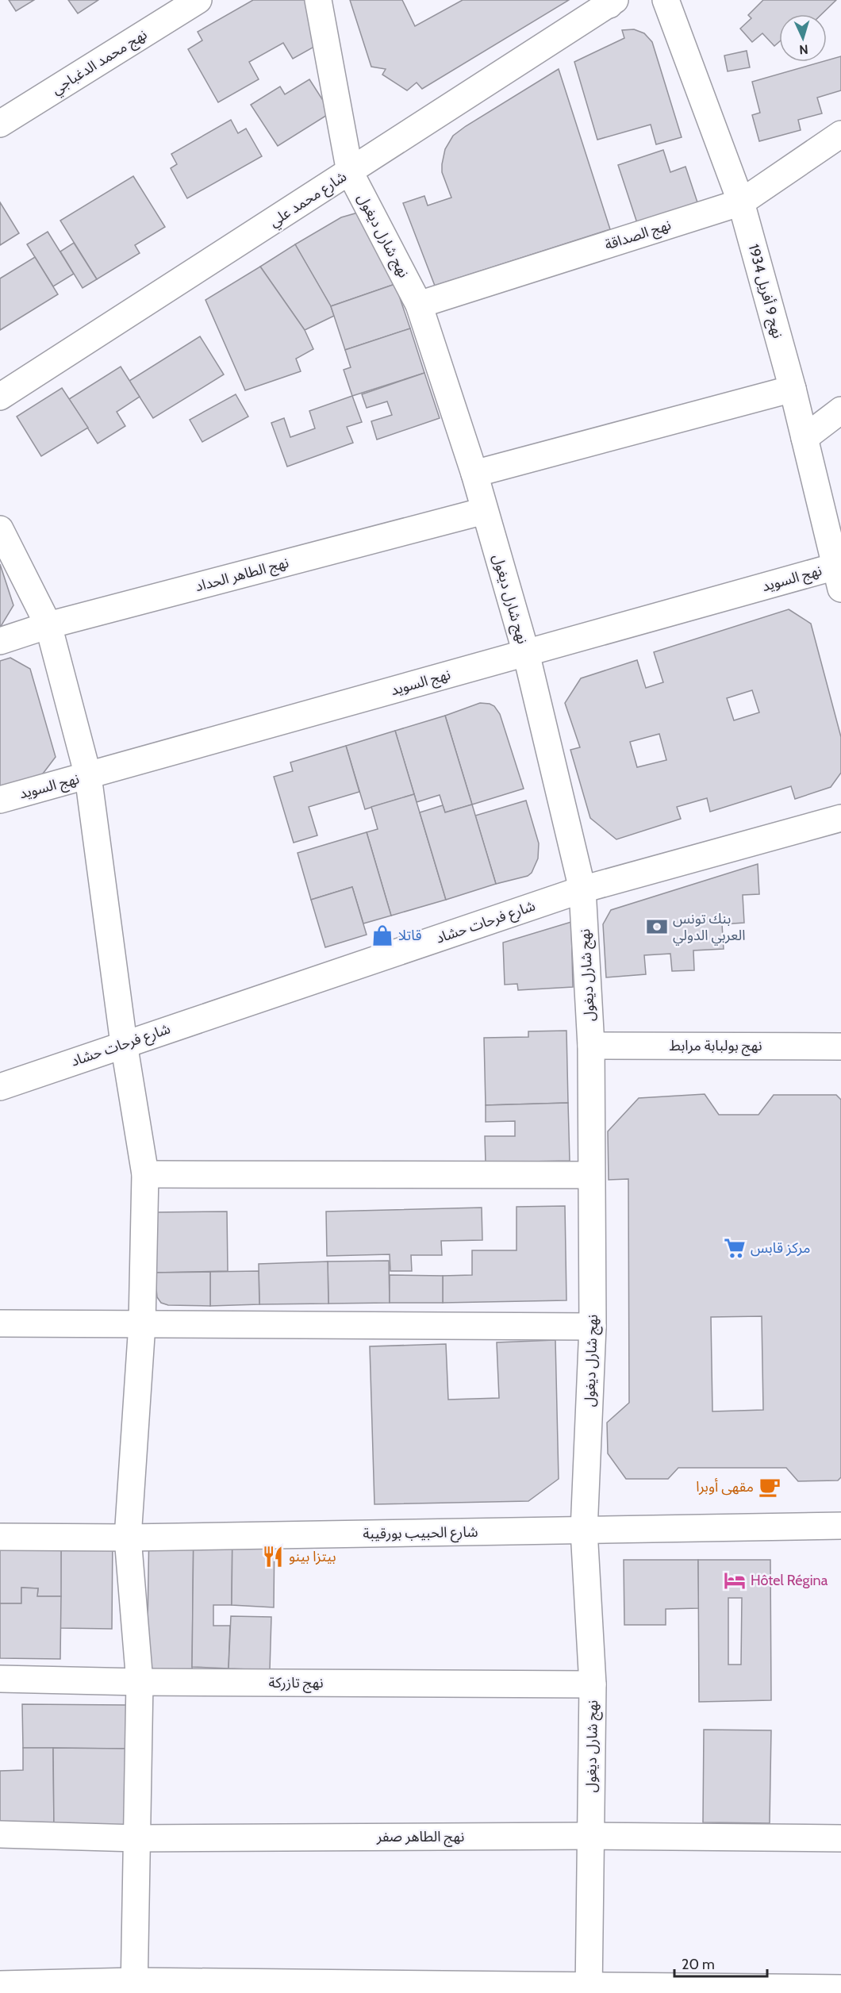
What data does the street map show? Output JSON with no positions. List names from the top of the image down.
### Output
{
  "streets": {
    "street": [
      "نهج محمد الدغباجي",
      "شارع محمد علي",
      "نهج الصداقة",
      "نهج شارل ديغول",
      "نهج 9 أفريل 1934",
      "نهج الطاهر الحداد",
      "نهج السويد",
      "شارع فرحات حشاد",
      "نهج بولبابة مرابط",
      "شارع الحبيب بورقيبة",
      "نهج تازركة",
      "نهج الطاهر صفر"
    ]
  },
  "crossings": [
    ["شارع محمد علي", "نهج شارل ديغول"],
    ["نهج الصداقة", "نهج شارل ديغول"],
    ["نهج الصداقة", "نهج 9 أفريل 1934"],
    ["نهج شارل ديغول", "نهج الطاهر الحداد"],
    ["نهج شارل ديغول", "نهج السويد"],
    ["نهج شارل ديغول", "شارع فرحات حشاد"],
    ["نهج شارل ديغول", "نهج بولبابة مرابط"],
    ["نهج شارل ديغول", "شارع الحبيب بورقيبة"],
    ["نهج شارل ديغول", "نهج تازركة"],
    ["نهج شارل ديغول", "نهج الطاهر صفر"],
    ["نهج 9 أفريل 1934", "نهج السويد"]
  ],
  "places": {
    "bank": ["بنك تونس العربي الدولي"],
    "shop": ["قاتلا"],
    "supermarket": ["مركز قابس"],
    "cafe": ["مقهى أوبرا"],
    "restaurant": ["بيتزا بينو"],
    "hotel": ["Hôtel Régina"]
  },
  "scale_bar": "20 m",
  "north": "bottom"
}
